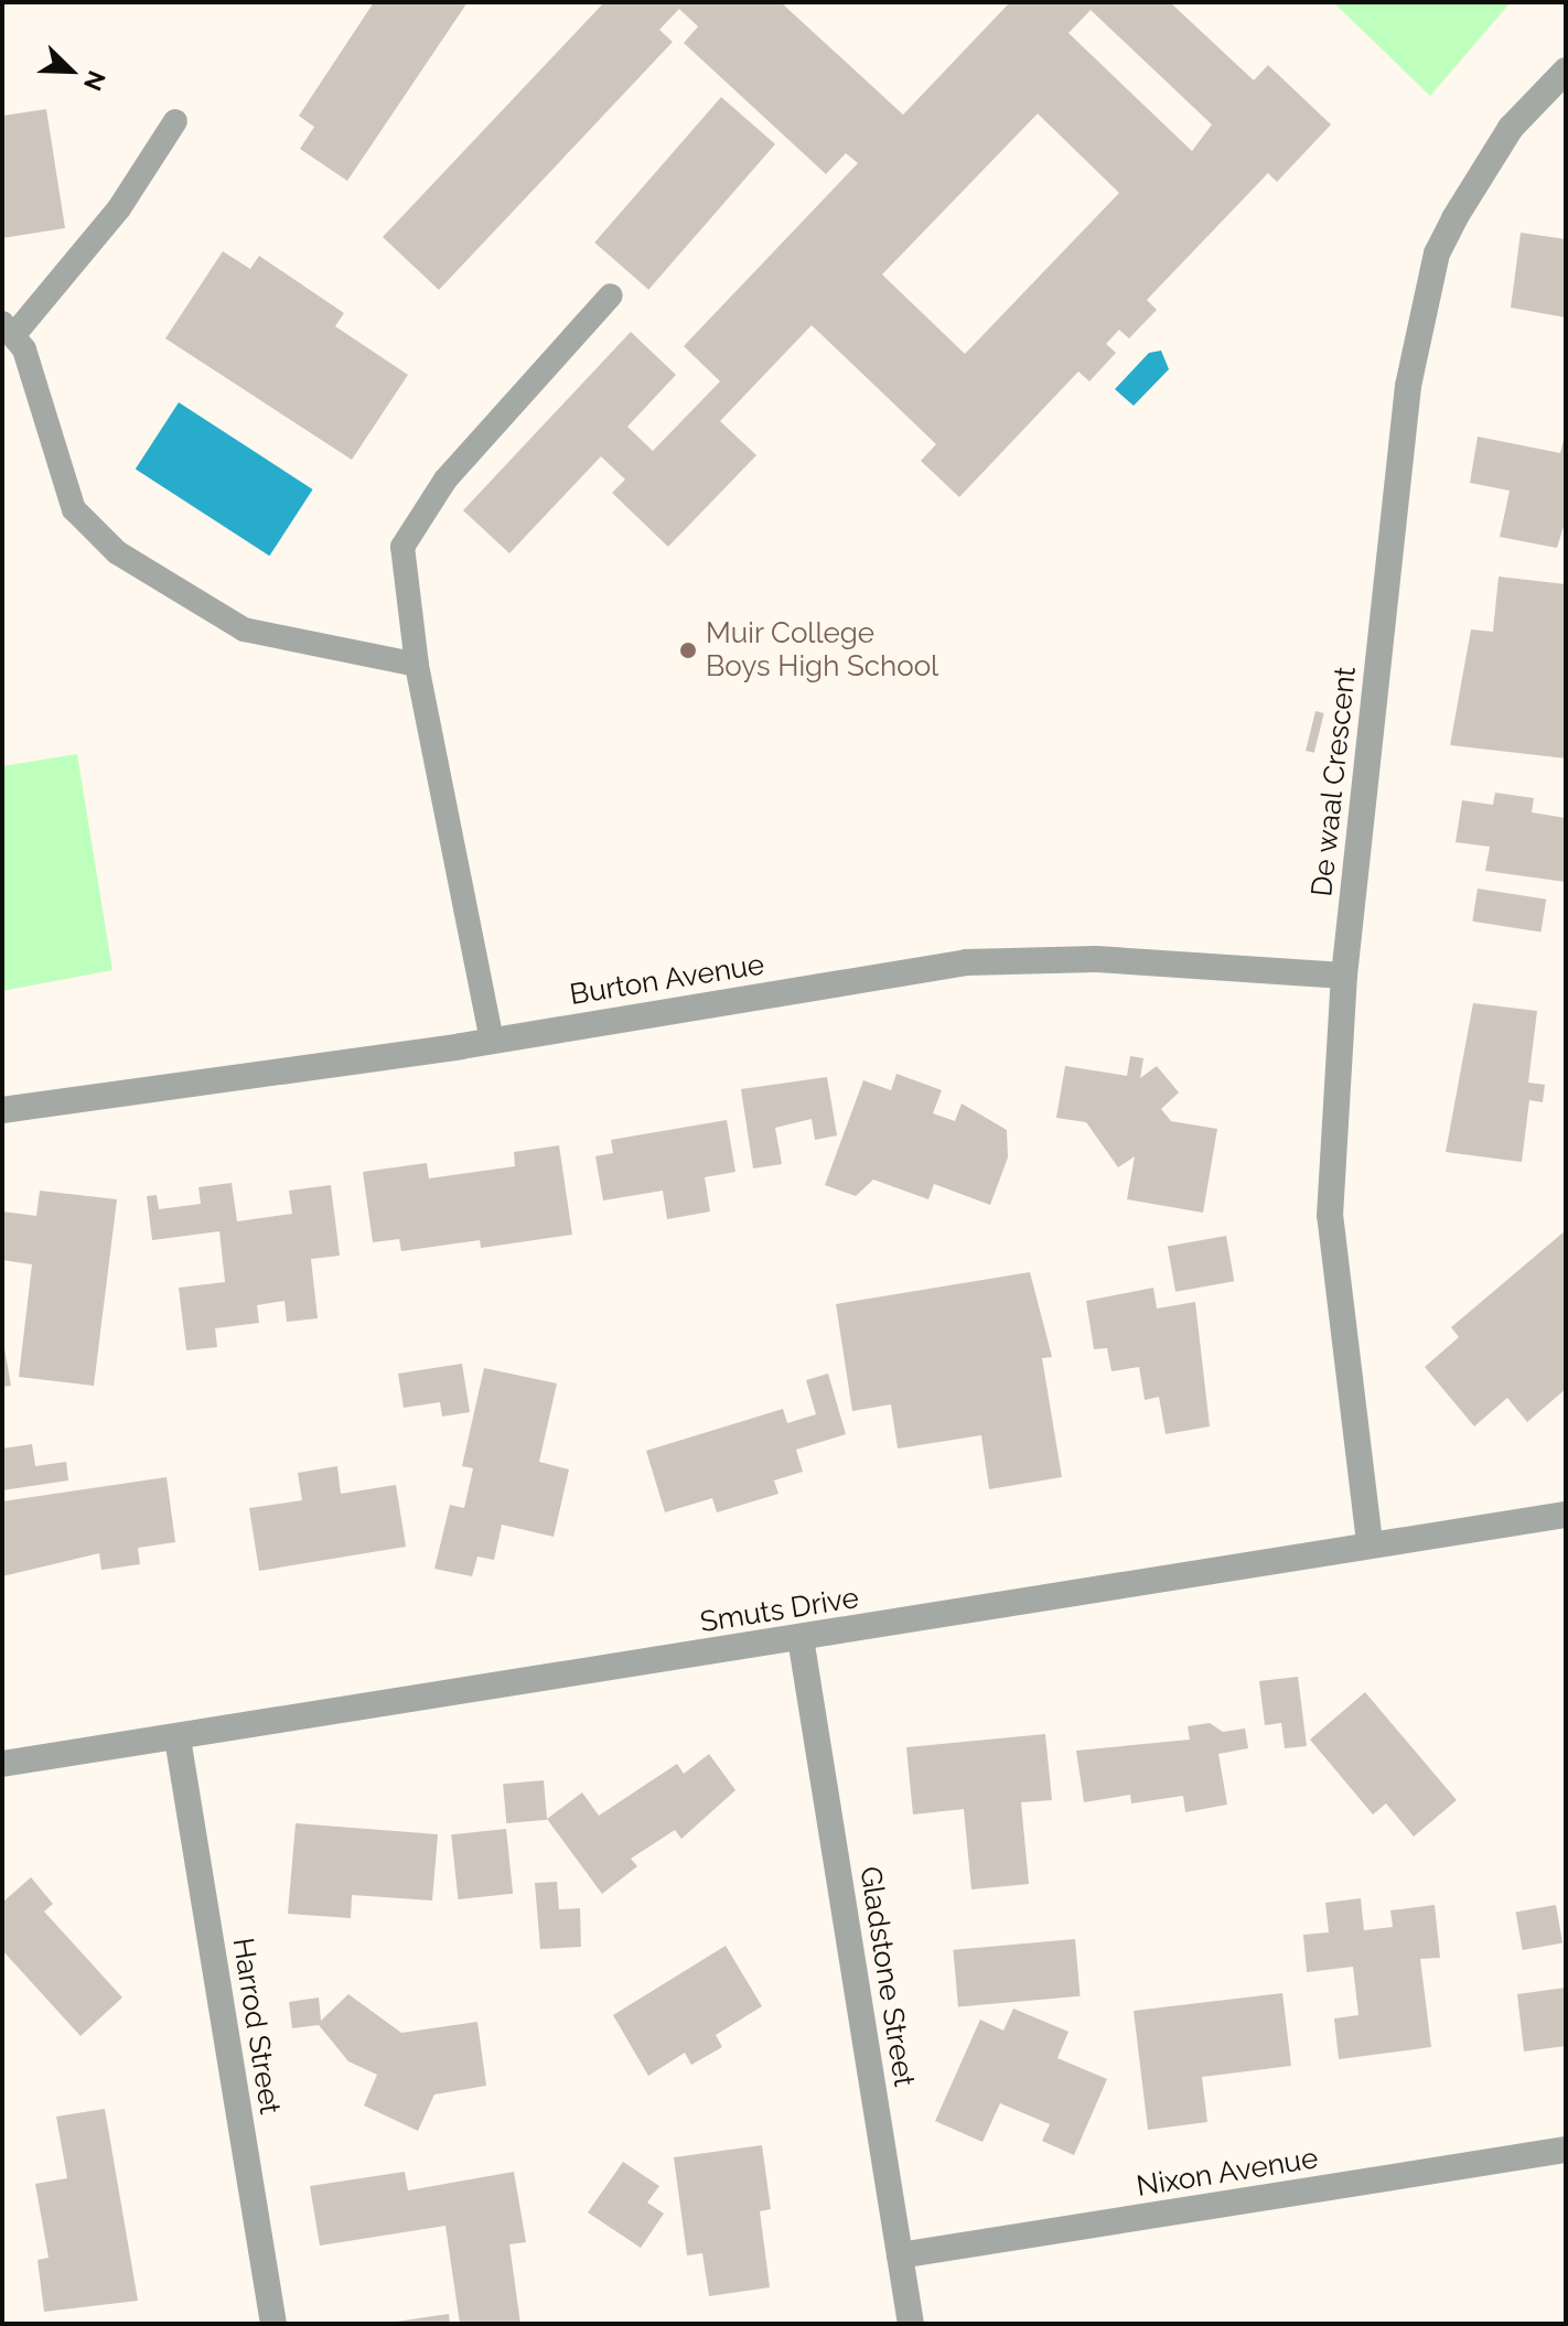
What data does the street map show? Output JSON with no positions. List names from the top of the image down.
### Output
{
  "streets": {
    "street": [
      "De waal Crescent",
      "Burton Avenue",
      "Smuts Drive",
      "Gladstone Street",
      "Harrod Street",
      "Nixon Avenue"
    ]
  },
  "crossings": [
    ["De waal Crescent", "Burton Avenue"],
    ["De waal Crescent", "Smuts Drive"],
    ["Smuts Drive", "Gladstone Street"],
    ["Smuts Drive", "Harrod Street"],
    ["Gladstone Street", "Nixon Avenue"]
  ],
  "places": ["Muir College Boys High School"],
  "north": "bottom right"
}
